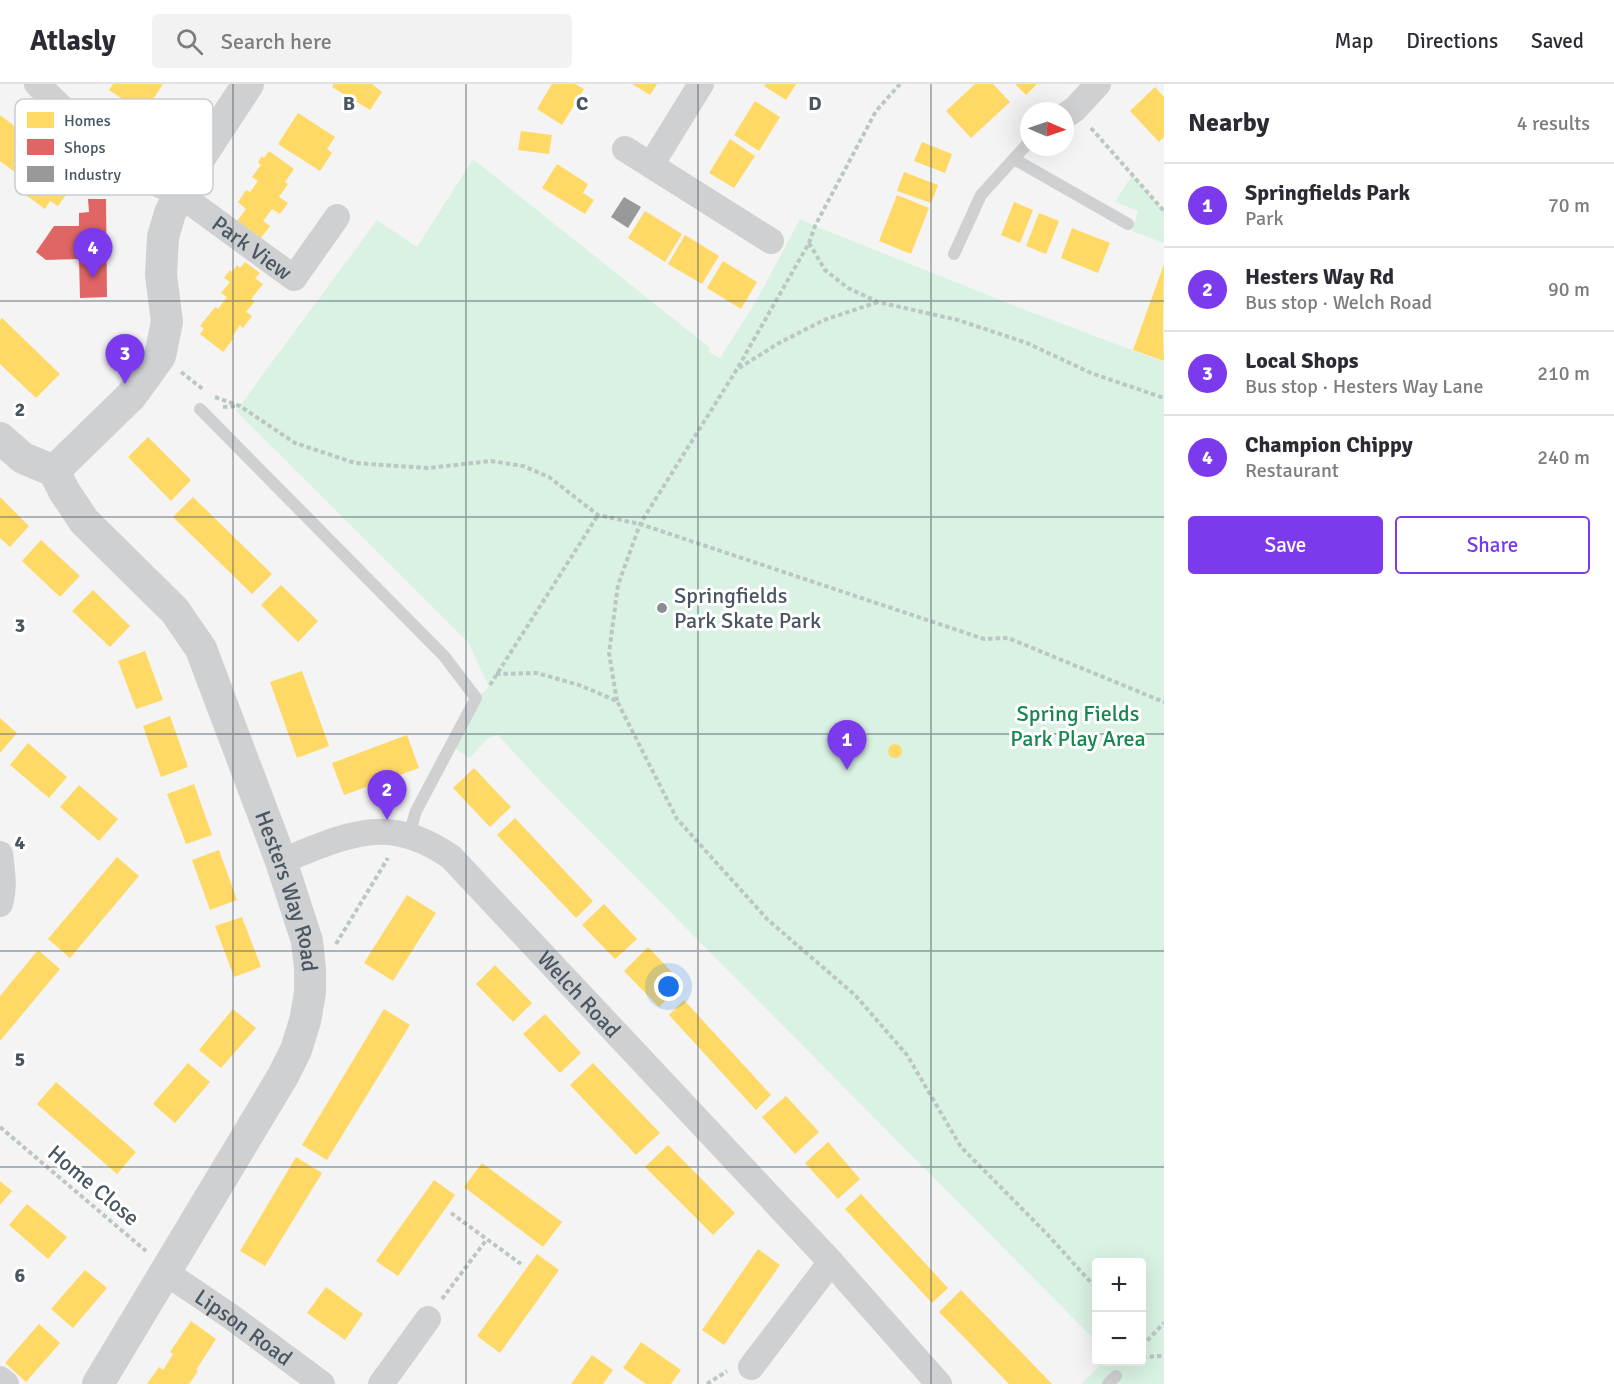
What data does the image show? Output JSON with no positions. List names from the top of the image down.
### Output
{
  "streets": {
    "street": [
      "Park View",
      "Hesters Way Road",
      "Welch Road",
      "Lipson Road"
    ],
    "path": ["Home Close"]
  },
  "crossings": [
    ["Hesters Way Road", "Welch Road"],
    ["Hesters Way Road", "Home Close"],
    ["Hesters Way Road", "Lipson Road"],
    ["Home Close", "Lipson Road"]
  ],
  "parks": ["Spring Fields Park Play Area"],
  "places": ["Springfields Park Skate Park"],
  "legend": ["Homes", "Shops", "Industry"],
  "north": "right",
  "page": {
    "header": "Atlasly",
    "search": "Search here",
    "nav": ["Map", "Directions", "Saved"],
    "heading": ["Nearby", "4 results"],
    "list": [
      {
        "mark": "1",
        "name": "Springfields Park",
        "note": "Park",
        "value": "70 m"
      },
      {
        "mark": "2",
        "name": "Hesters Way Rd",
        "note": "Bus stop · Welch Road",
        "value": "90 m"
      },
      {
        "mark": "3",
        "name": "Local Shops",
        "note": "Bus stop · Hesters Way Lane",
        "value": "210 m"
      },
      {
        "mark": "4",
        "name": "Champion Chippy",
        "note": "Restaurant",
        "value": "240 m"
      }
    ],
    "pins": [
      "4",
      "3",
      "1",
      "2"
    ],
    "buttons": ["Save", "Share"],
    "map_buttons": ["+", "−"]
  },
  "grid": {
    "columns": ["B", "C", "D"],
    "rows": [
      "2",
      "3",
      "4",
      "5",
      "6"
    ]
  }
}
